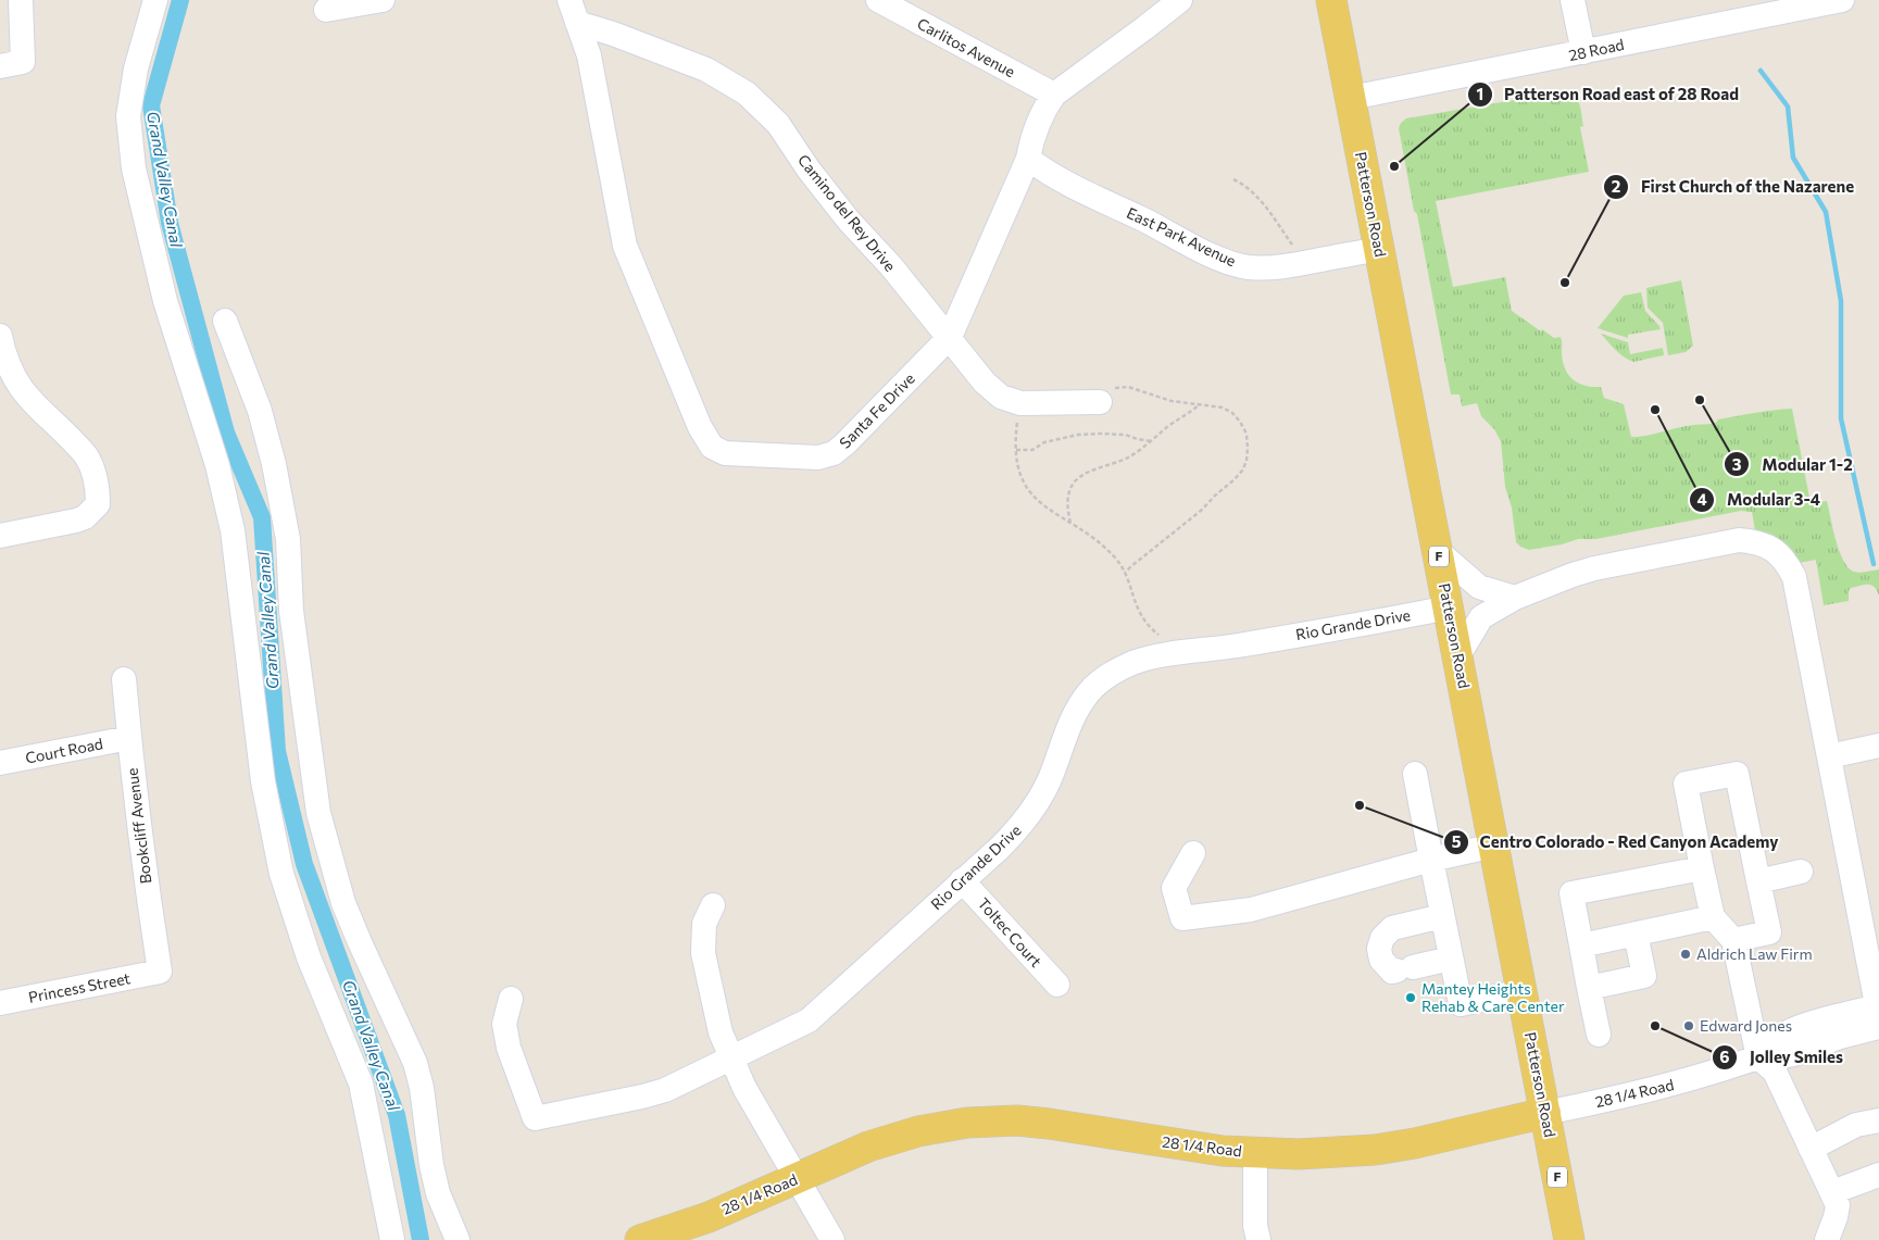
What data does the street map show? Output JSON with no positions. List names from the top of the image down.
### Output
{
  "streets": {
    "main road": ["Patterson Road", "F", "28 1/4 Road"],
    "street": [
      "Carlitos Avenue",
      "28 Road",
      "Camino del Rey Drive",
      "East Park Avenue",
      "Santa Fe Drive",
      "Rio Grande Drive",
      "Court Road",
      "Bookcliff Avenue",
      "Toltec Court",
      "Princess Street"
    ]
  },
  "crossings": [
    ["Carlitos Avenue", "Santa Fe Drive"],
    ["28 Road", "Patterson Road"],
    ["Patterson Road", "East Park Avenue"],
    ["Patterson Road", "Rio Grande Drive"],
    ["Patterson Road", "28 1/4 Road"],
    ["Camino del Rey Drive", "Santa Fe Drive"],
    ["East Park Avenue", "Santa Fe Drive"],
    ["Rio Grande Drive", "Toltec Court"],
    ["Court Road", "Bookcliff Avenue"],
    ["Bookcliff Avenue", "Princess Street"]
  ],
  "water": ["Grand Valley Canal"],
  "places": [
    "Patterson Road east of 28 Road",
    "First Church of the Nazarene",
    "Modular 1-2",
    "Modular 3-4",
    "Centro Colorado - Red Canyon Academy",
    "Aldrich Law Firm",
    "Mantey Heights Rehab & Care Center",
    "Jolley Smiles",
    "Edward Jones"
  ]
}
